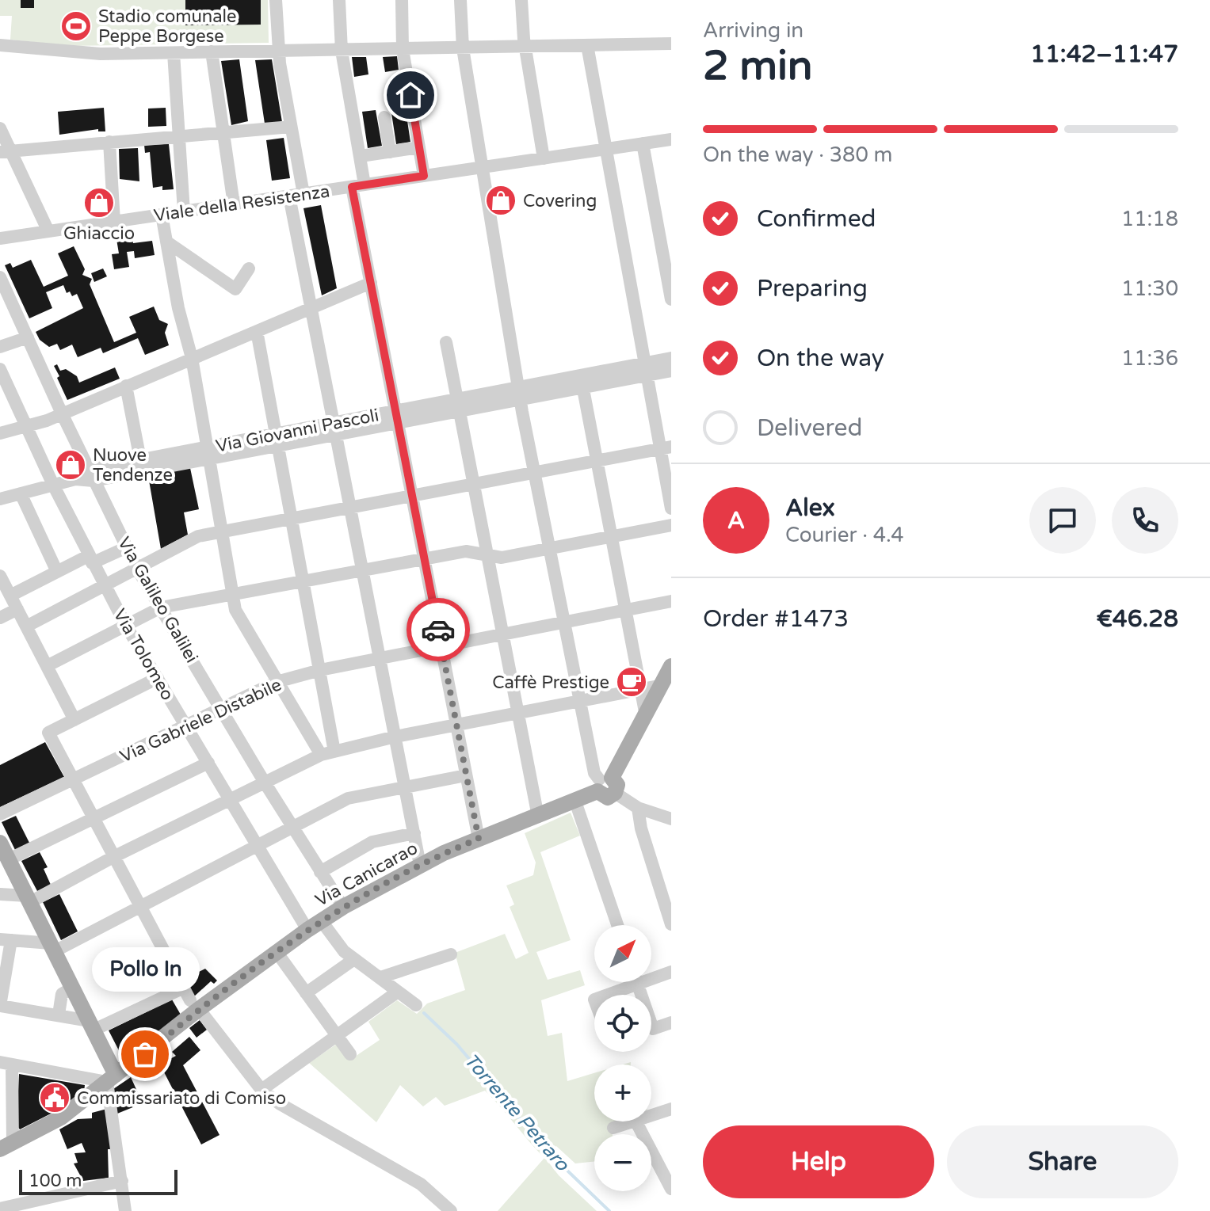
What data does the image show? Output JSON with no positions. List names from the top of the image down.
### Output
{
  "streets": {
    "main road": ["Via Canicarao"],
    "street": [
      "Viale della Resistenza",
      "Via Giovanni Pascoli",
      "Via Galileo Galilei",
      "Via Tolomeo",
      "Via Gabriele Distabile"
    ]
  },
  "crossings": [
    ["Via Giovanni Pascoli", "Via Galileo Galilei"],
    ["Via Giovanni Pascoli", "Via Tolomeo"],
    ["Via Galileo Galilei", "Via Gabriele Distabile"],
    ["Via Galileo Galilei", "Via Canicarao"],
    ["Via Tolomeo", "Via Gabriele Distabile"],
    ["Via Tolomeo", "Via Canicarao"]
  ],
  "water": ["Torrente Petraro"],
  "places": {
    "sports": ["Stadio comunale Peppe Borgese"],
    "shop": ["Covering", "Ghiaccio", "Nuove Tendenze"],
    "cafe": ["Caffè Prestige"],
    "other": ["Pollo In"],
    "public building": ["Commissariato di Comiso"]
  },
  "scale_bar": "100 m",
  "north": "top right",
  "page": {
    "heading": ["2 min", "Arriving in", "11:42–11:47"],
    "panel": [
      "Alex",
      "Courier · 4.4",
      "Order #1473",
      "€46.28"
    ],
    "bar": "On the way · 380 m",
    "list": [
      ["Confirmed", "11:18"],
      ["Preparing", "11:30"],
      ["On the way", "11:36"],
      "Delivered"
    ],
    "round": "A",
    "map_buttons": ["+", "−"],
    "bubble": "Pollo In",
    "buttons": ["Help", "Share"],
    "scale": "100 m"
  }
}
